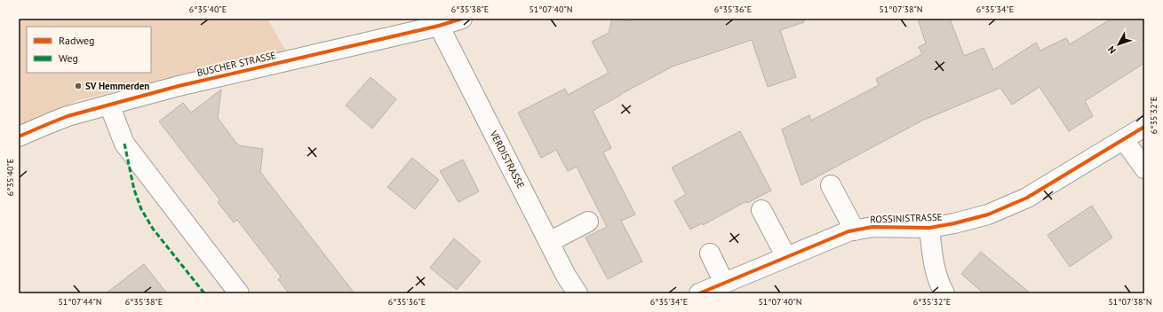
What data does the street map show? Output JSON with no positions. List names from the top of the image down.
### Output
{
  "streets": {
    "street": ["BUSCHER STRASSE", "VERDISTRASSE", "ROSSINISTRASSE"]
  },
  "crossings": [
    ["BUSCHER STRASSE", "VERDISTRASSE"]
  ],
  "places": ["SV Hemmerden"],
  "legend": ["Radweg", "Weg"],
  "north": "bottom left",
  "coordinates": [
    "6°35'40\"E",
    "6°35'38\"E",
    "51°07'40\"N",
    "6°35'36\"E",
    "51°07'38\"N",
    "6°35'34\"E",
    "6°35'32\"E",
    "51°07'44\"N"
  ]
}
